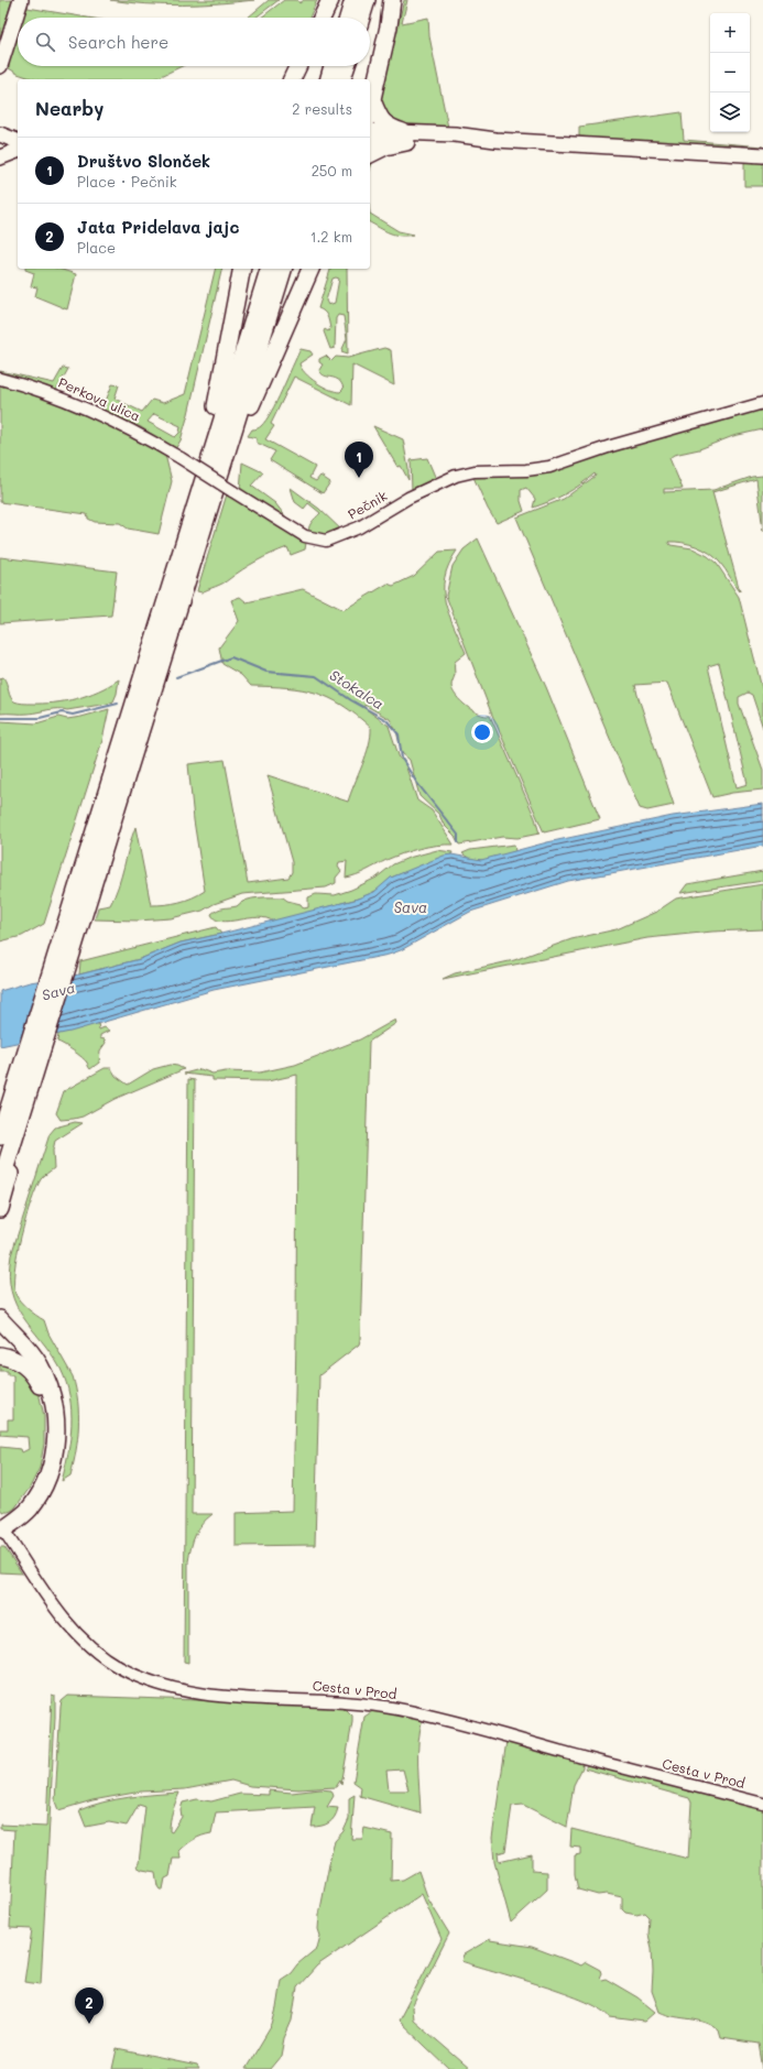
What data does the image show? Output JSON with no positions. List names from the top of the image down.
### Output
{
  "streets": {
    "street": ["Perkova ulica", "Pečnik", "Cesta v Prod"]
  },
  "crossings": [
    ["Perkova ulica", "Pečnik"]
  ],
  "water": ["Stokalca", "Sava"],
  "page": {
    "map_buttons": ["+", "−"],
    "search": "Search here",
    "heading": ["Nearby", "2 results"],
    "list": [
      {
        "mark": "1",
        "name": "Društvo Slonček",
        "note": "Place · Pečnik",
        "value": "250 m"
      },
      {
        "mark": "2",
        "name": "Jata Pridelava jajc",
        "note": "Place",
        "value": "1.2 km"
      }
    ],
    "pins": ["1", "2"]
  }
}
